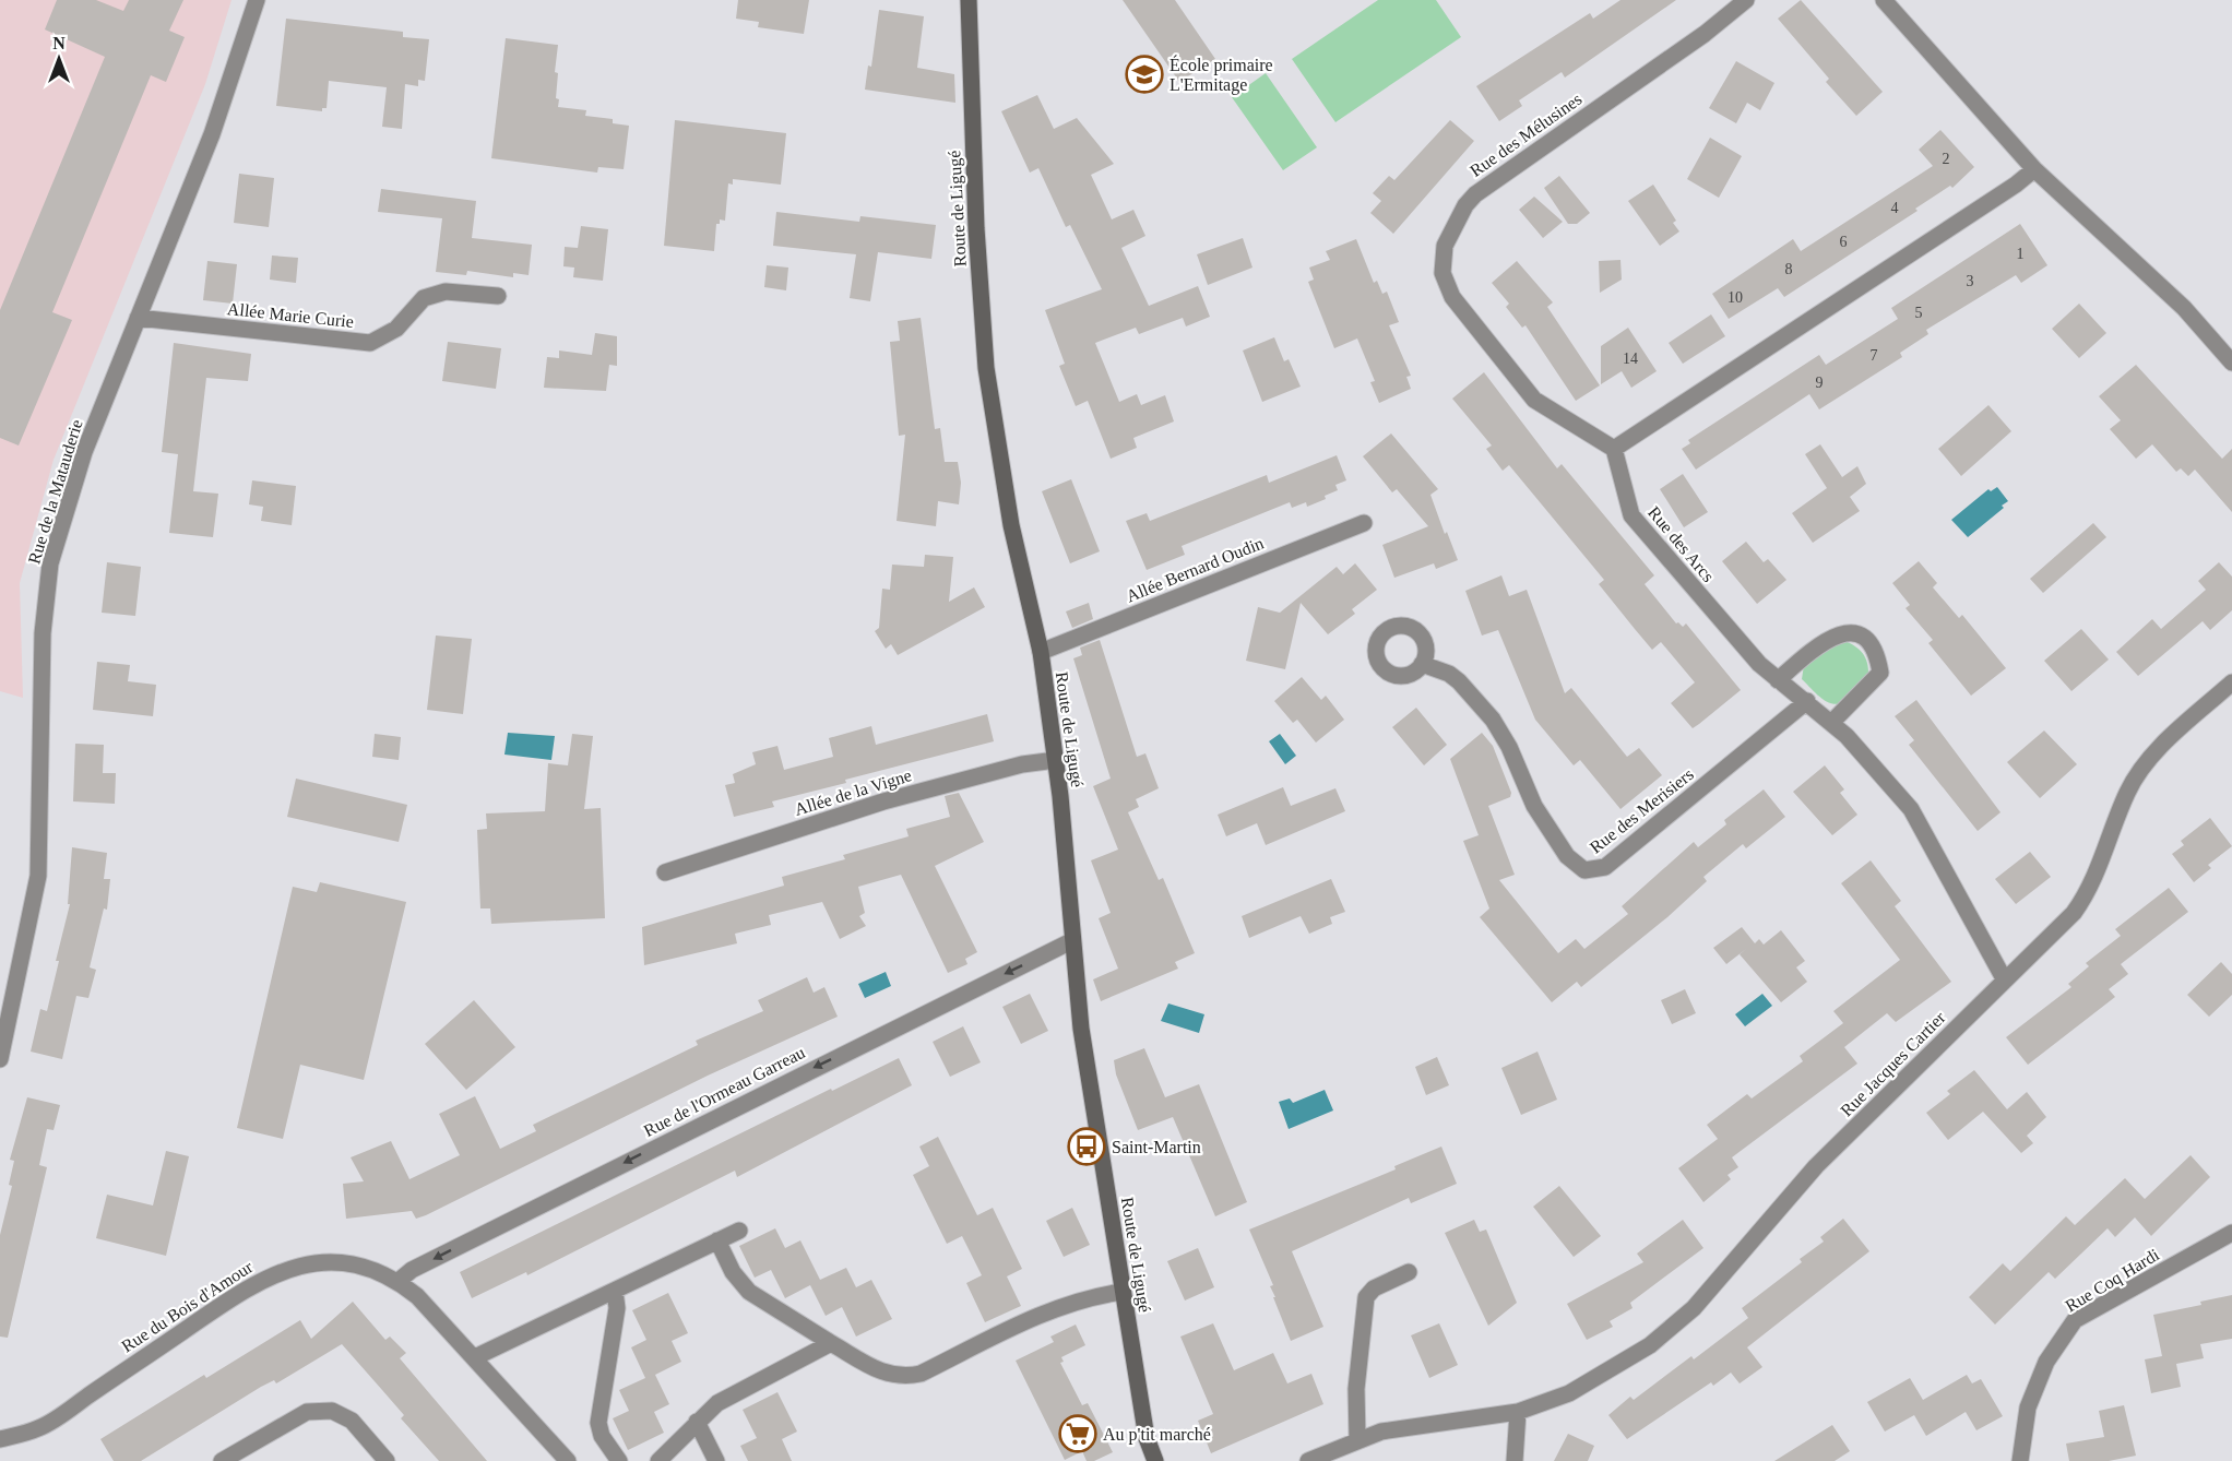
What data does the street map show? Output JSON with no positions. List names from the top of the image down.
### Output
{
  "streets": {
    "street": [
      "Rue des Mélusines",
      "Route de Ligugé",
      "Allée Marie Curie",
      "Rue de la Matauderie",
      "Rue des Arcs",
      "Allée Bernard Oudin",
      "Allée de la Vigne",
      "Rue des Merisiers",
      "Rue Jacques Cartier",
      "Rue de l'Ormeau Garreau",
      "Rue Coq Hardi",
      "Rue du Bois d'Amour"
    ]
  },
  "crossings": [
    ["Rue des Mélusines", "Rue des Arcs"],
    ["Route de Ligugé", "Allée Bernard Oudin"],
    ["Route de Ligugé", "Allée de la Vigne"],
    ["Route de Ligugé", "Rue de l'Ormeau Garreau"],
    ["Allée Marie Curie", "Rue de la Matauderie"],
    ["Rue des Arcs", "Rue des Merisiers"],
    ["Rue des Arcs", "Rue Jacques Cartier"],
    ["Rue de l'Ormeau Garreau", "Rue du Bois d'Amour"]
  ],
  "places": {
    "school or university": ["École primaire L'Ermitage"],
    "bus stop": ["Saint-Martin"],
    "supermarket": ["Au p'tit marché"]
  },
  "house_numbers": [
    "2",
    "4",
    "6",
    "1",
    "8",
    "3",
    "10",
    "5",
    "7",
    "14",
    "9"
  ],
  "north": "top"
}
